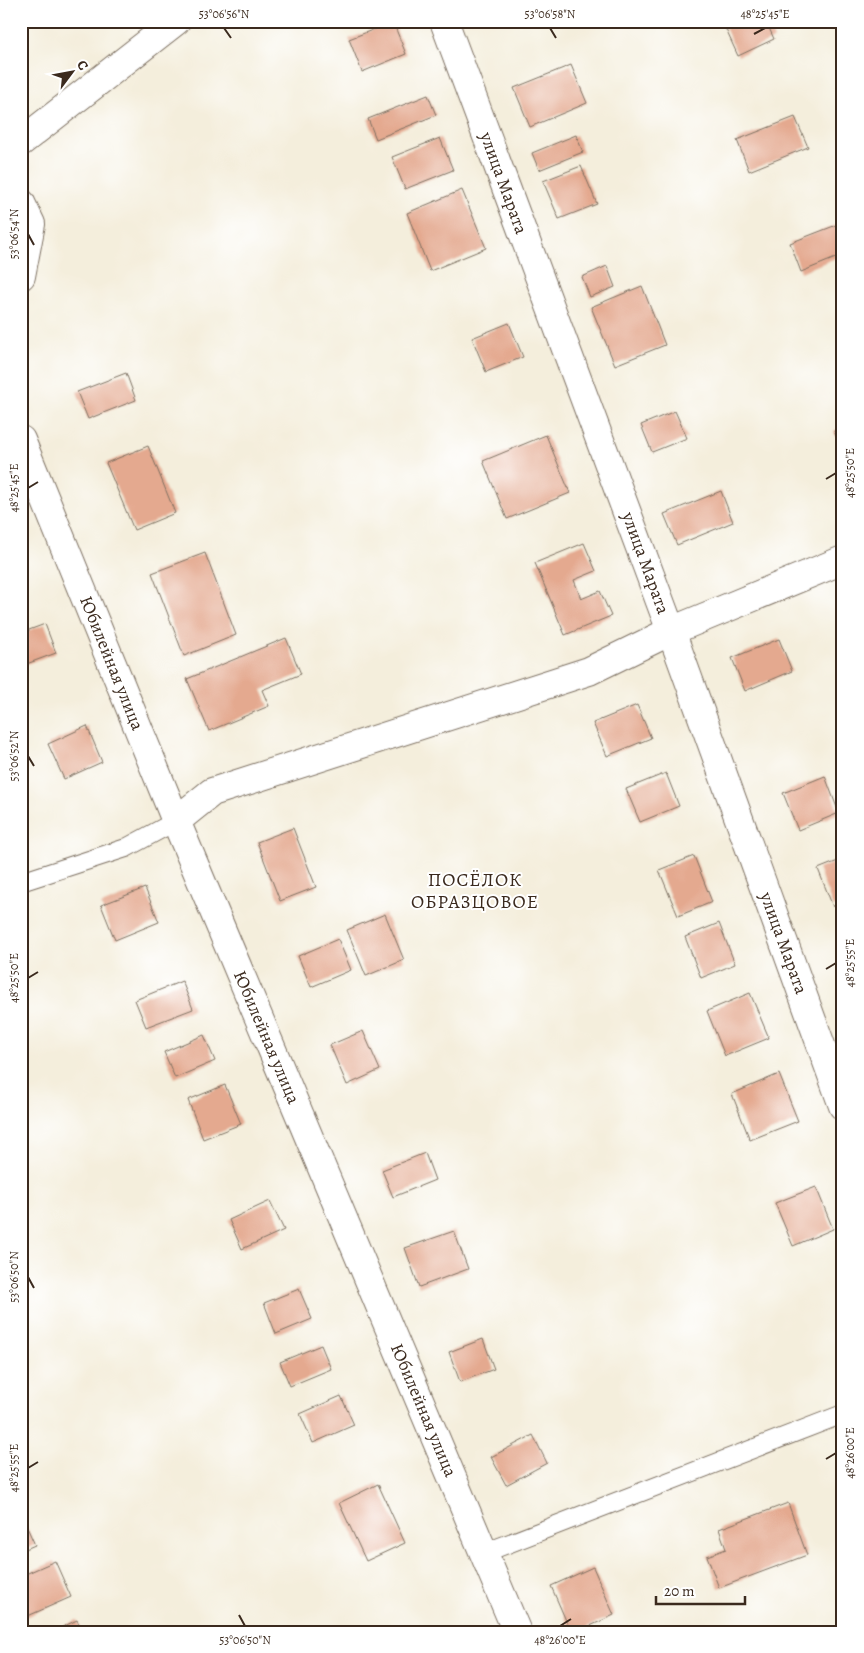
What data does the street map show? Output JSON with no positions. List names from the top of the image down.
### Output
{
  "streets": {
    "street": ["улица Марата", "Юбилейная улица"]
  },
  "districts": ["ПОСЁЛОК ОБРАЗЦОВОЕ"],
  "scale_bar": "20 m",
  "north": "top right",
  "coordinates": [
    "53°06'56\"N",
    "53°06'58\"N",
    "48°25'45\"E",
    "53°06'54\"N",
    "48°25'50\"E",
    "53°06'52\"N",
    "48°25'55\"E",
    "53°06'50\"N",
    "48°26'00\"E"
  ]
}
